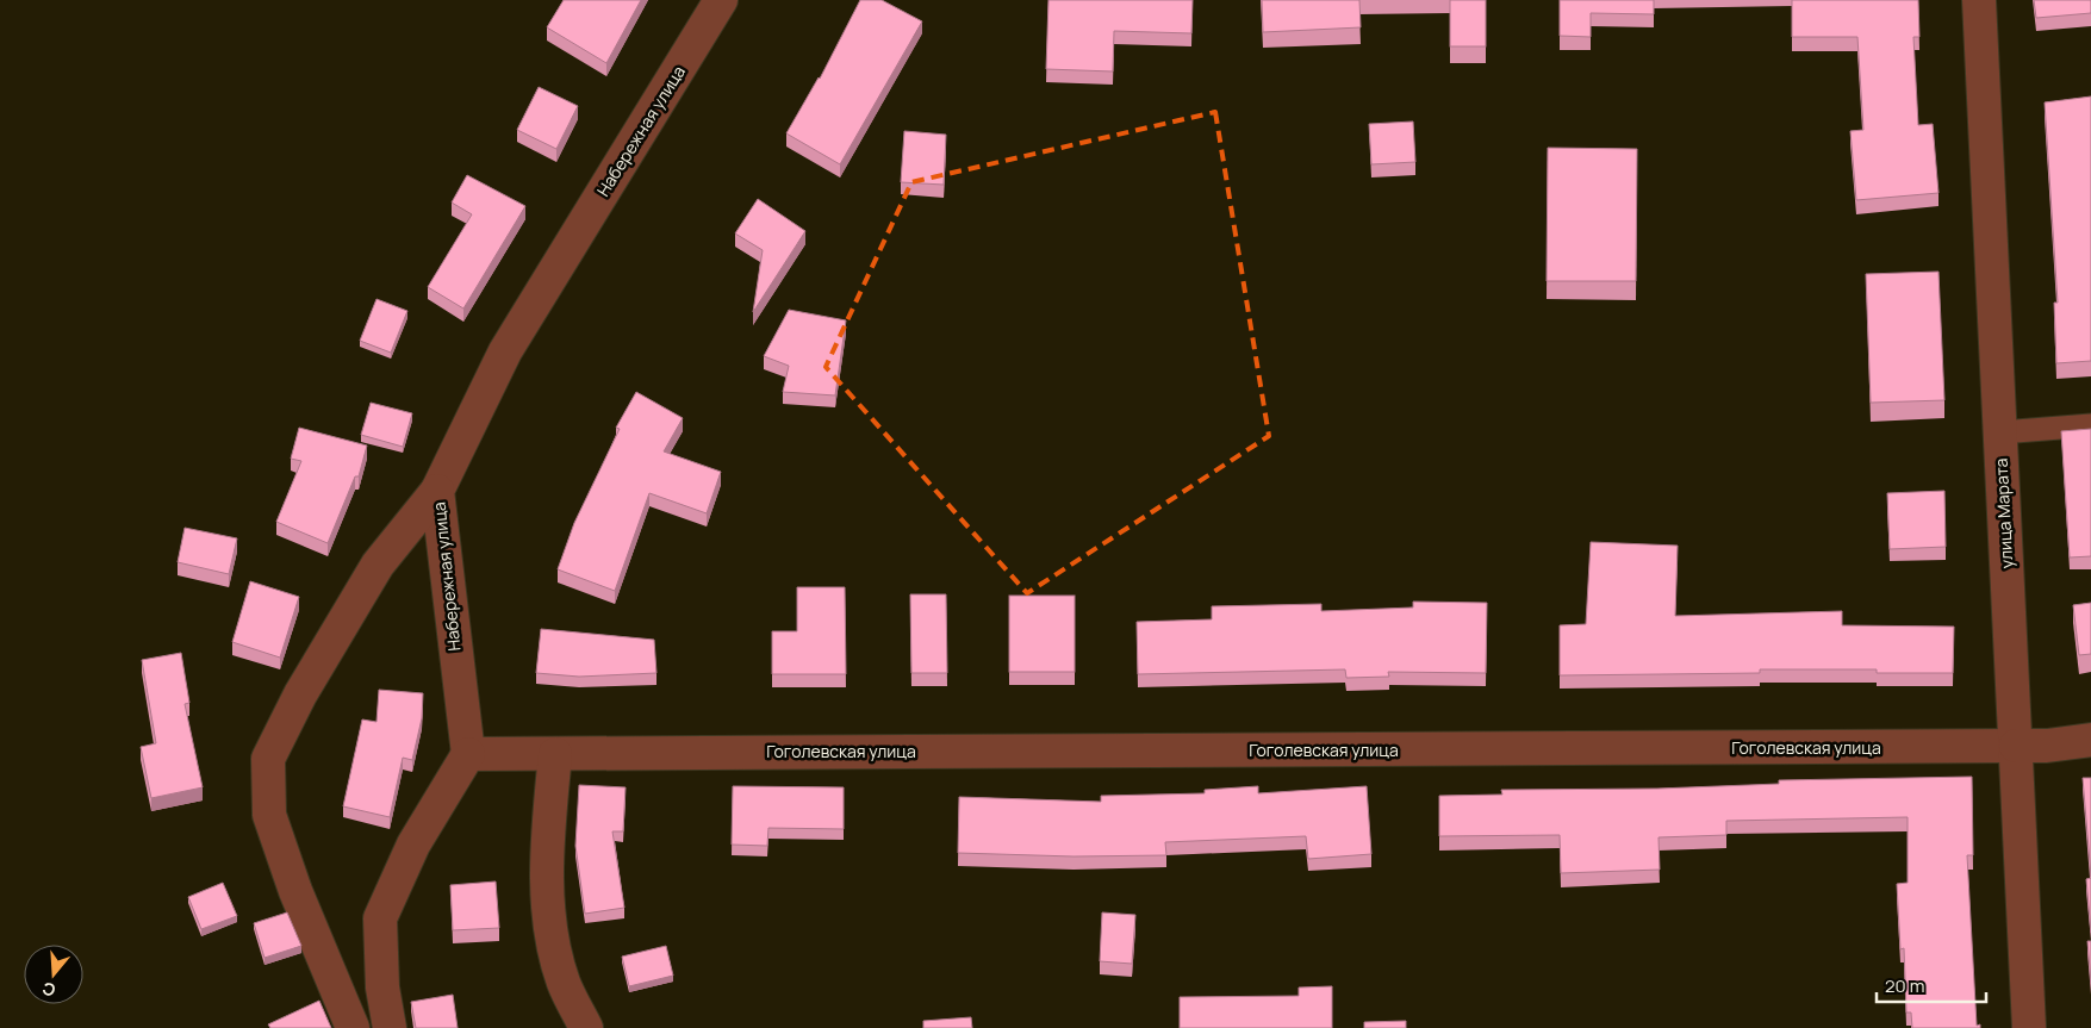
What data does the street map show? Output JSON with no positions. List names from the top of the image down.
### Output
{
  "streets": {
    "street": ["Набережная улица", "улица Марата", "Гоголевская улица"]
  },
  "crossings": [
    ["улица Марата", "Гоголевская улица"]
  ],
  "scale_bar": "20 m",
  "north": "bottom"
}
